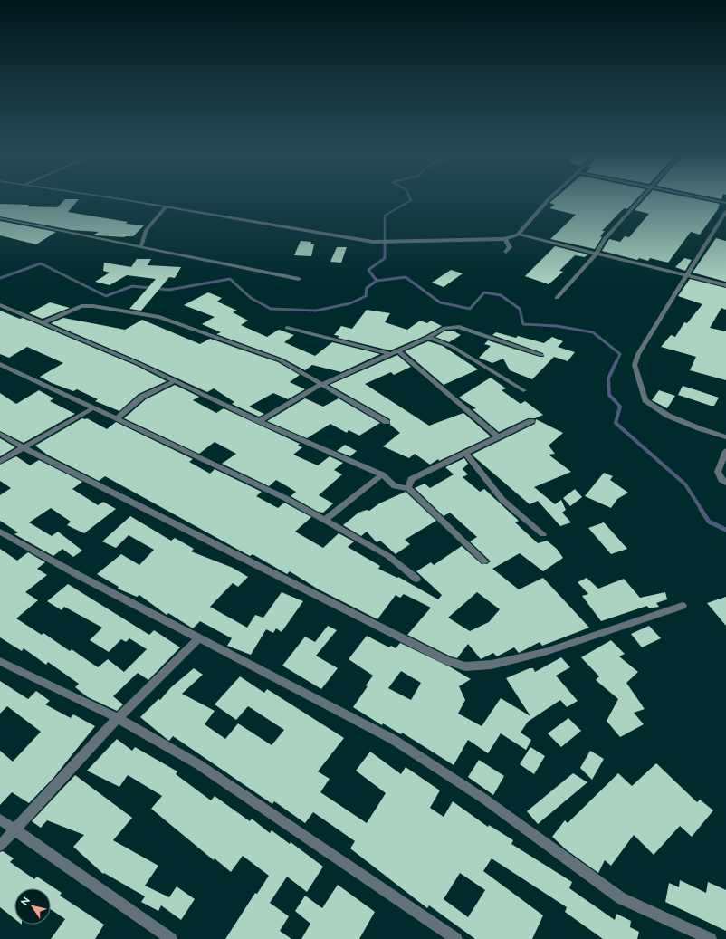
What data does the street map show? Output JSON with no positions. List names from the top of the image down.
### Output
{
  "north": "top left"
}
